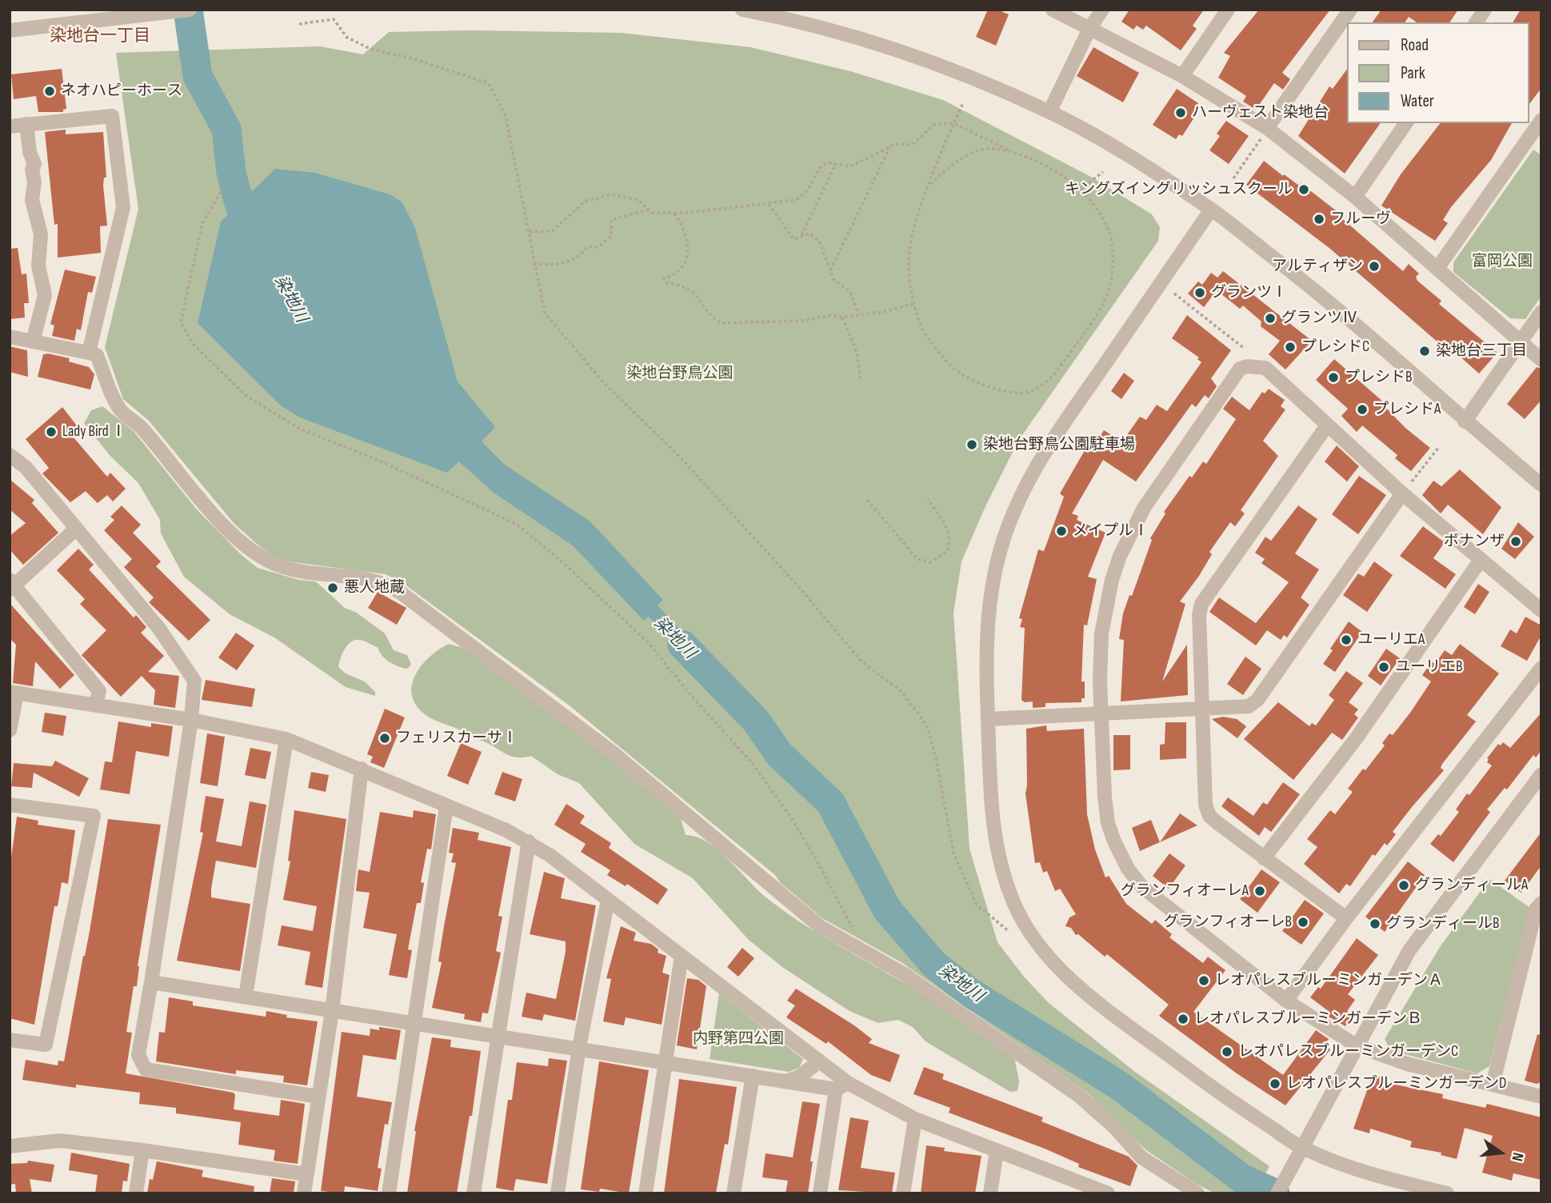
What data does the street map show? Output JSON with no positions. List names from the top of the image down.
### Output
{
  "districts": ["染地台一丁目"],
  "water": ["染地川"],
  "parks": ["富岡公園", "染地台野鳥公園", "内野第四公園"],
  "places": [
    "ネオハピーホース",
    "ハーヴェスト染地台",
    "キングズイングリッシュスクール",
    "フルーヴ",
    "アルティザン",
    "グランツⅠ",
    "グランツⅣ",
    "プレシドC",
    "染地台三丁目",
    "プレシドB",
    "プレシドA",
    "Lady Bird Ⅰ",
    "染地台野鳥公園駐車場",
    "メイプルⅠ",
    "ボナンザ",
    "悪人地蔵",
    "ユーリエA",
    "ユーリエB",
    "フェリスカーサⅠ",
    "グランディールA",
    "グランフィオーレA",
    "グランフィオーレB",
    "グランディールB",
    "レオパレスブルーミンガーデンＡ",
    "レオパレスブルーミンガーデンＢ",
    "レオパレスブルーミンガーデンC",
    "レオパレスブルーミンガーデンD"
  ],
  "legend": ["Road", "Park", "Water"],
  "north": "right"
}
